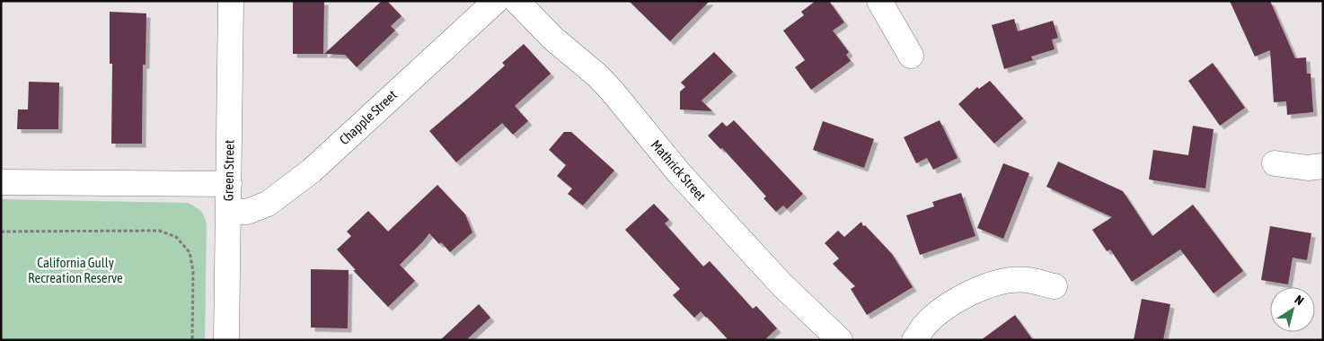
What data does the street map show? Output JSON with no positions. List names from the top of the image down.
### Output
{
  "streets": {
    "street": ["Chapple Street", "Green Street", "Mathrick Street"]
  },
  "crossings": [
    ["Chapple Street", "Green Street"]
  ],
  "parks": ["California Gully Recreation Reserve"],
  "north": "top right"
}
